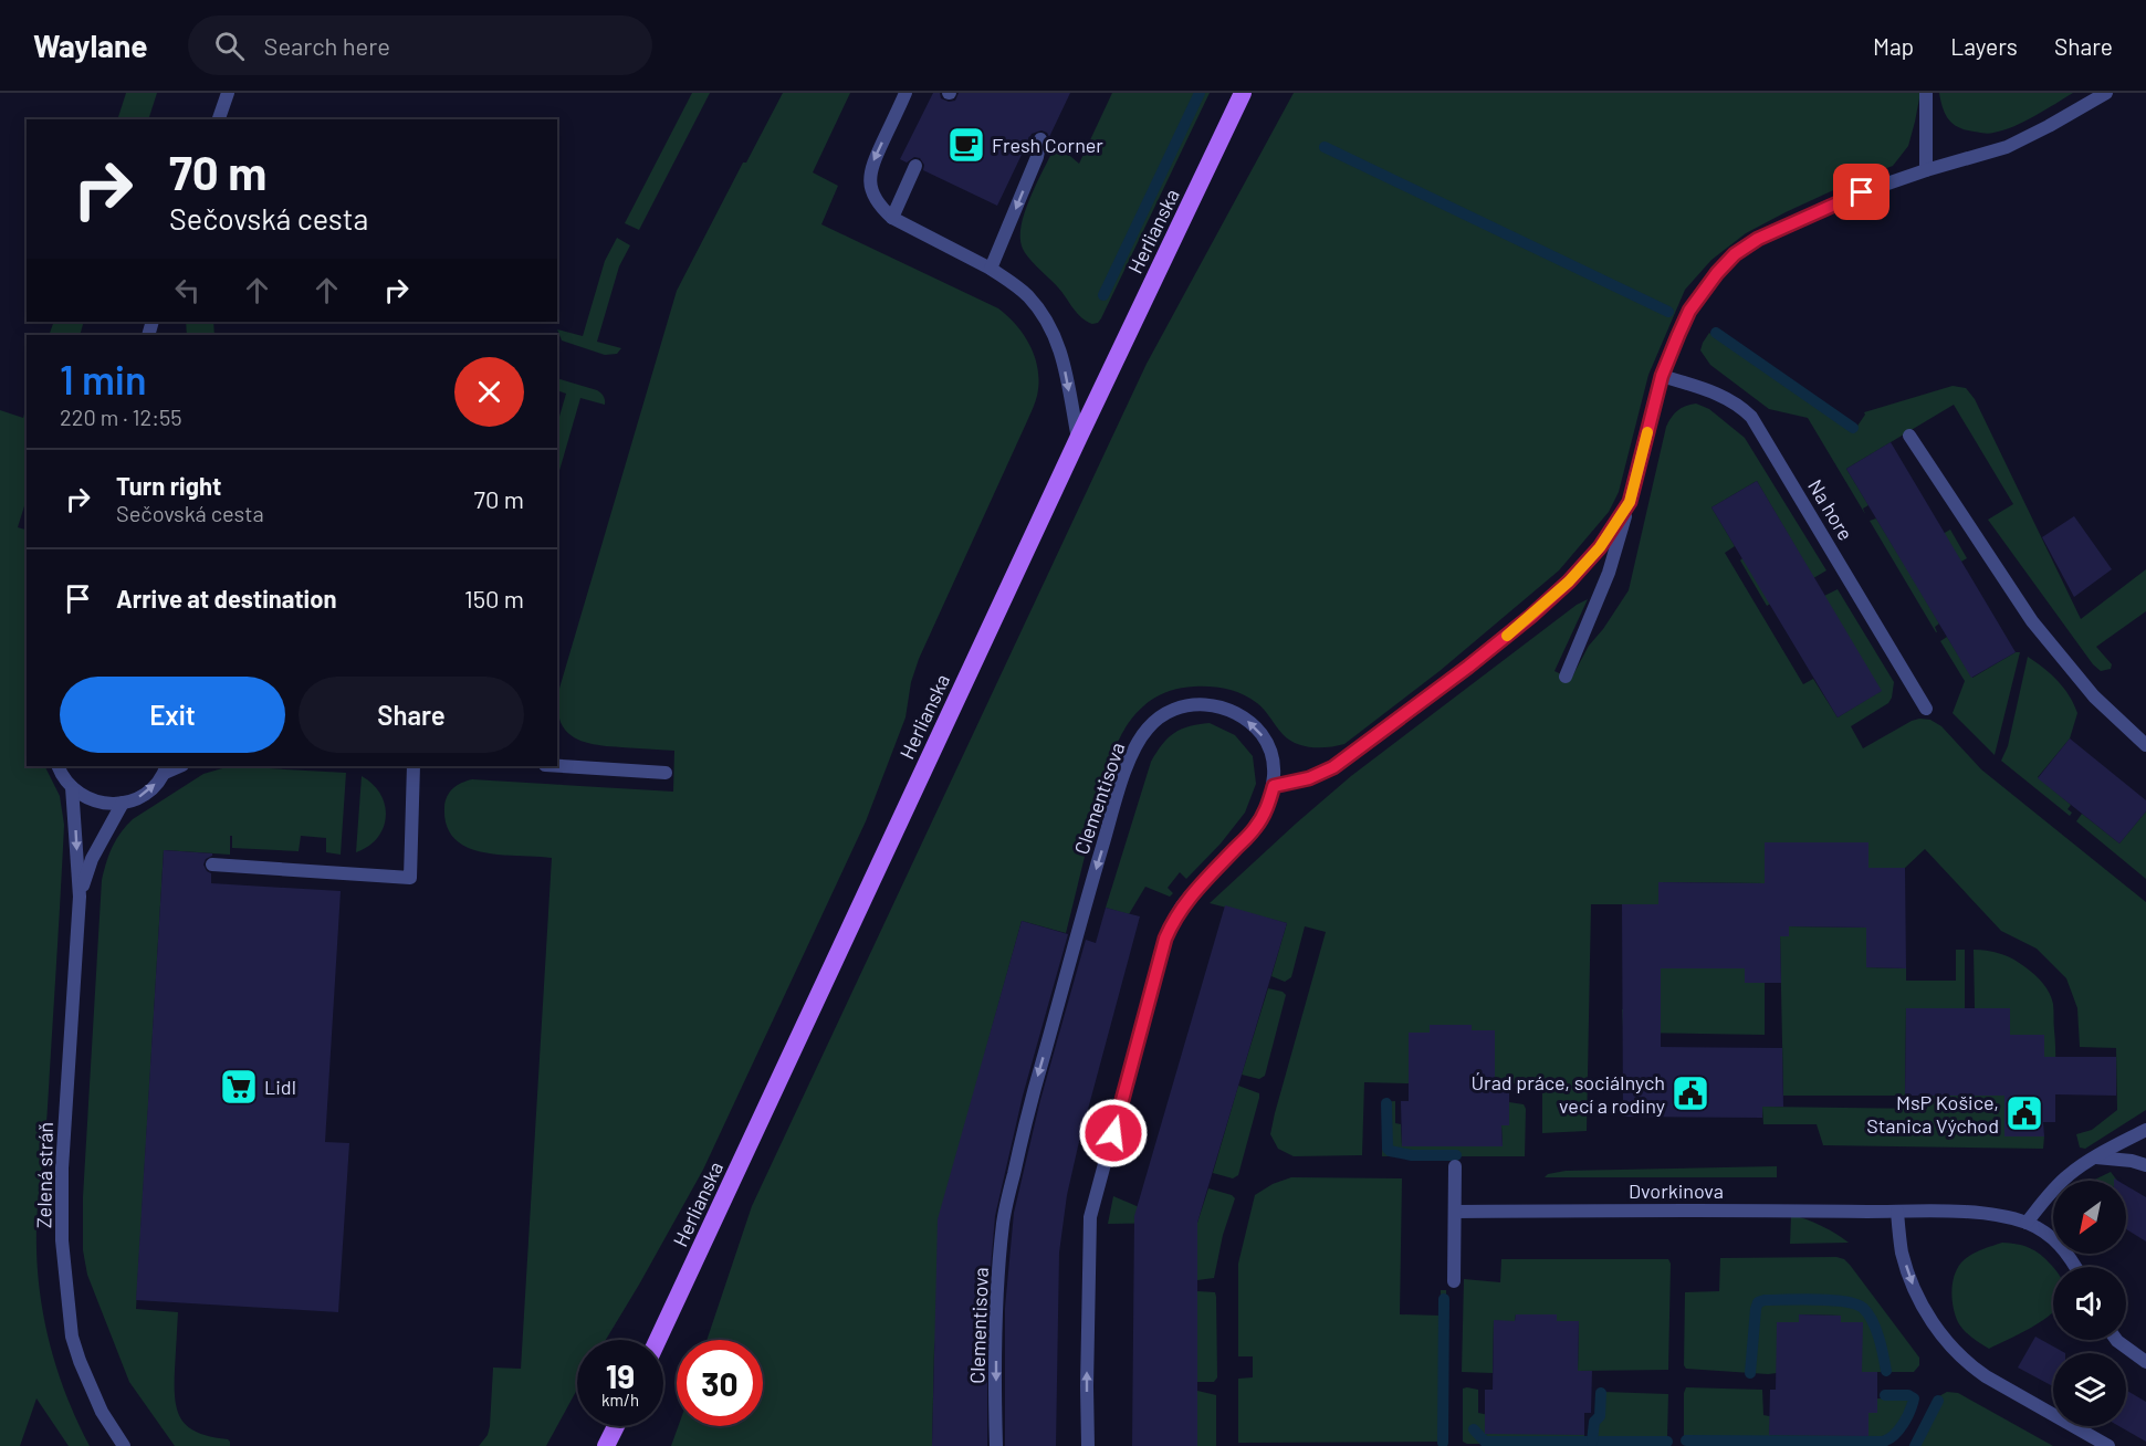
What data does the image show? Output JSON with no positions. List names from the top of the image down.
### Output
{
  "streets": {
    "main road": ["Herlianska"],
    "street": [
      "Na hore",
      "Clementisova",
      "Zelená stráň",
      "Dvorkinova"
    ]
  },
  "places": {
    "cafe": ["Fresh Corner"],
    "supermarket": ["Lidl"],
    "public building": ["Úrad práce, sociálnych vecí a rodiny", "MsP Košice, Stanica Východ"]
  },
  "north": "bottom left",
  "page": {
    "header": "Waylane",
    "search": "Search here",
    "nav": ["Map", "Layers", "Share"],
    "turn": ["70 m", "Sečovská cesta"],
    "heading": ["1 min", "220 m · 12:55"],
    "list": [
      {
        "name": "Turn right",
        "note": "Sečovská cesta",
        "value": "70 m"
      },
      {
        "name": "Arrive at destination",
        "value": "150 m"
      }
    ],
    "buttons": ["Exit", "Share"],
    "speed": "19 km/h",
    "limit": "30"
  }
}
